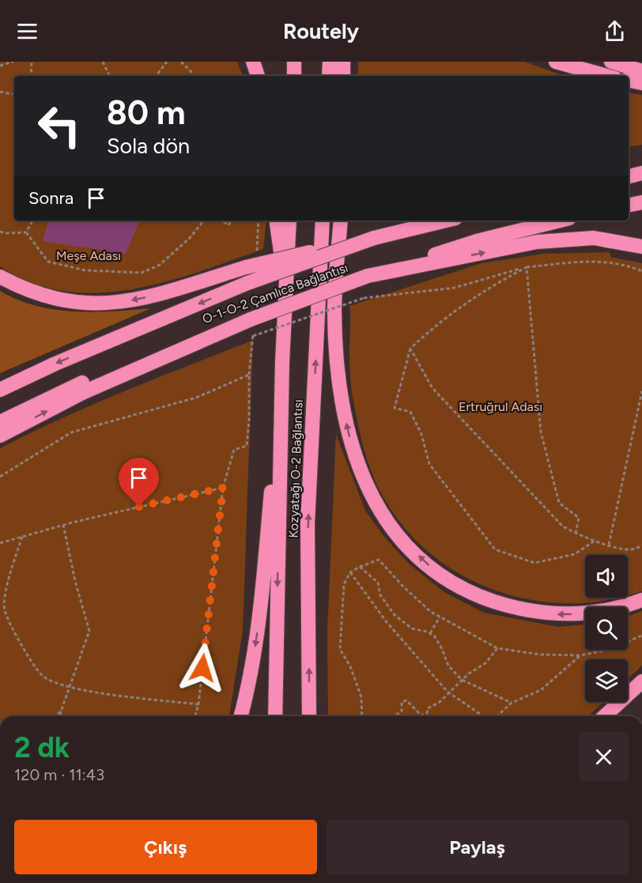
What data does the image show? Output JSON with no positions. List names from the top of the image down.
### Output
{
  "streets": {
    "highway": ["O-1-O-2 Çamlıca Bağlantısı", "Kozyatağı O-2 Bağlantısı"]
  },
  "parks": ["Meşe Adası", "Ertruğrul Adası"],
  "page": {
    "header": "Routely",
    "turn": ["80 m", "Sola dön"],
    "then": "Sonra",
    "heading": ["2 dk", "120 m · 11:43"],
    "buttons": ["Çıkış", "Paylaş"]
  }
}
